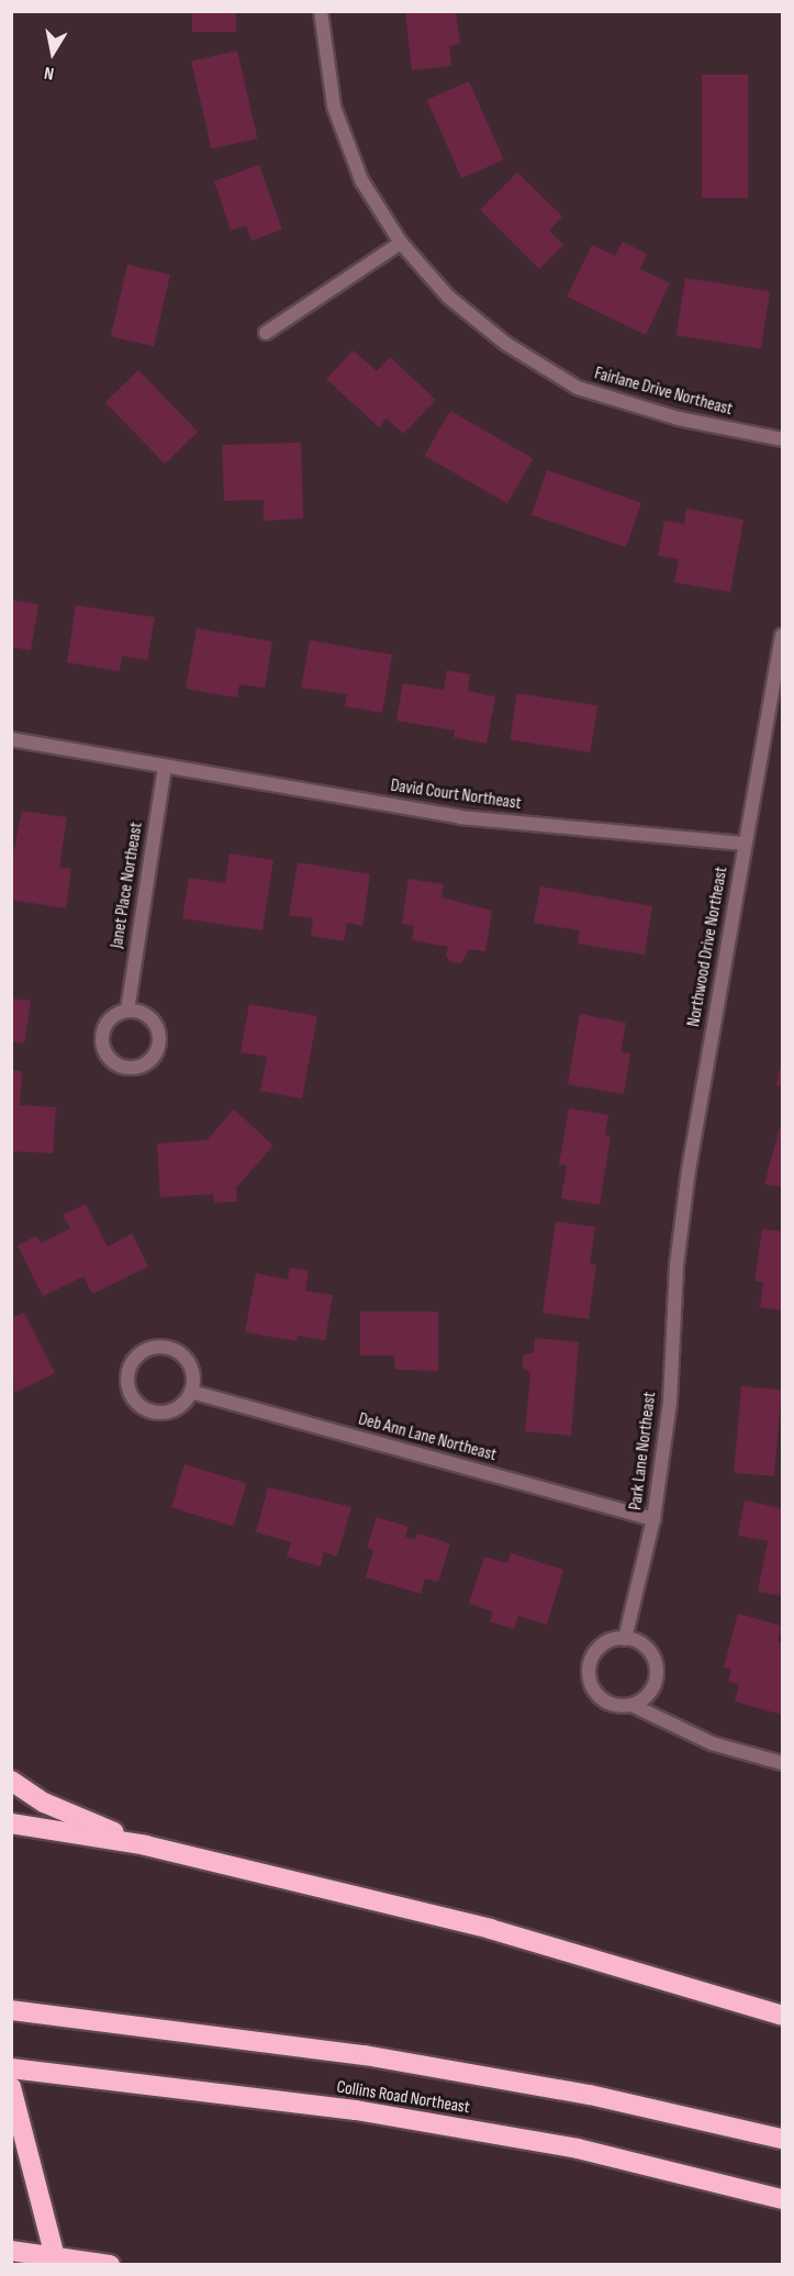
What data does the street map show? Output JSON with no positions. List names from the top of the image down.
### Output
{
  "streets": {
    "highway": ["Collins Road Northeast"],
    "street": [
      "Fairlane Drive Northeast",
      "David Court Northeast",
      "Janet Place Northeast",
      "Northwood Drive Northeast",
      "Deb Ann Lane Northeast",
      "Park Lane Northeast"
    ]
  },
  "crossings": [
    ["David Court Northeast", "Janet Place Northeast"],
    ["David Court Northeast", "Northwood Drive Northeast"],
    ["Northwood Drive Northeast", "Park Lane Northeast"],
    ["Deb Ann Lane Northeast", "Park Lane Northeast"]
  ],
  "north": "bottom"
}
